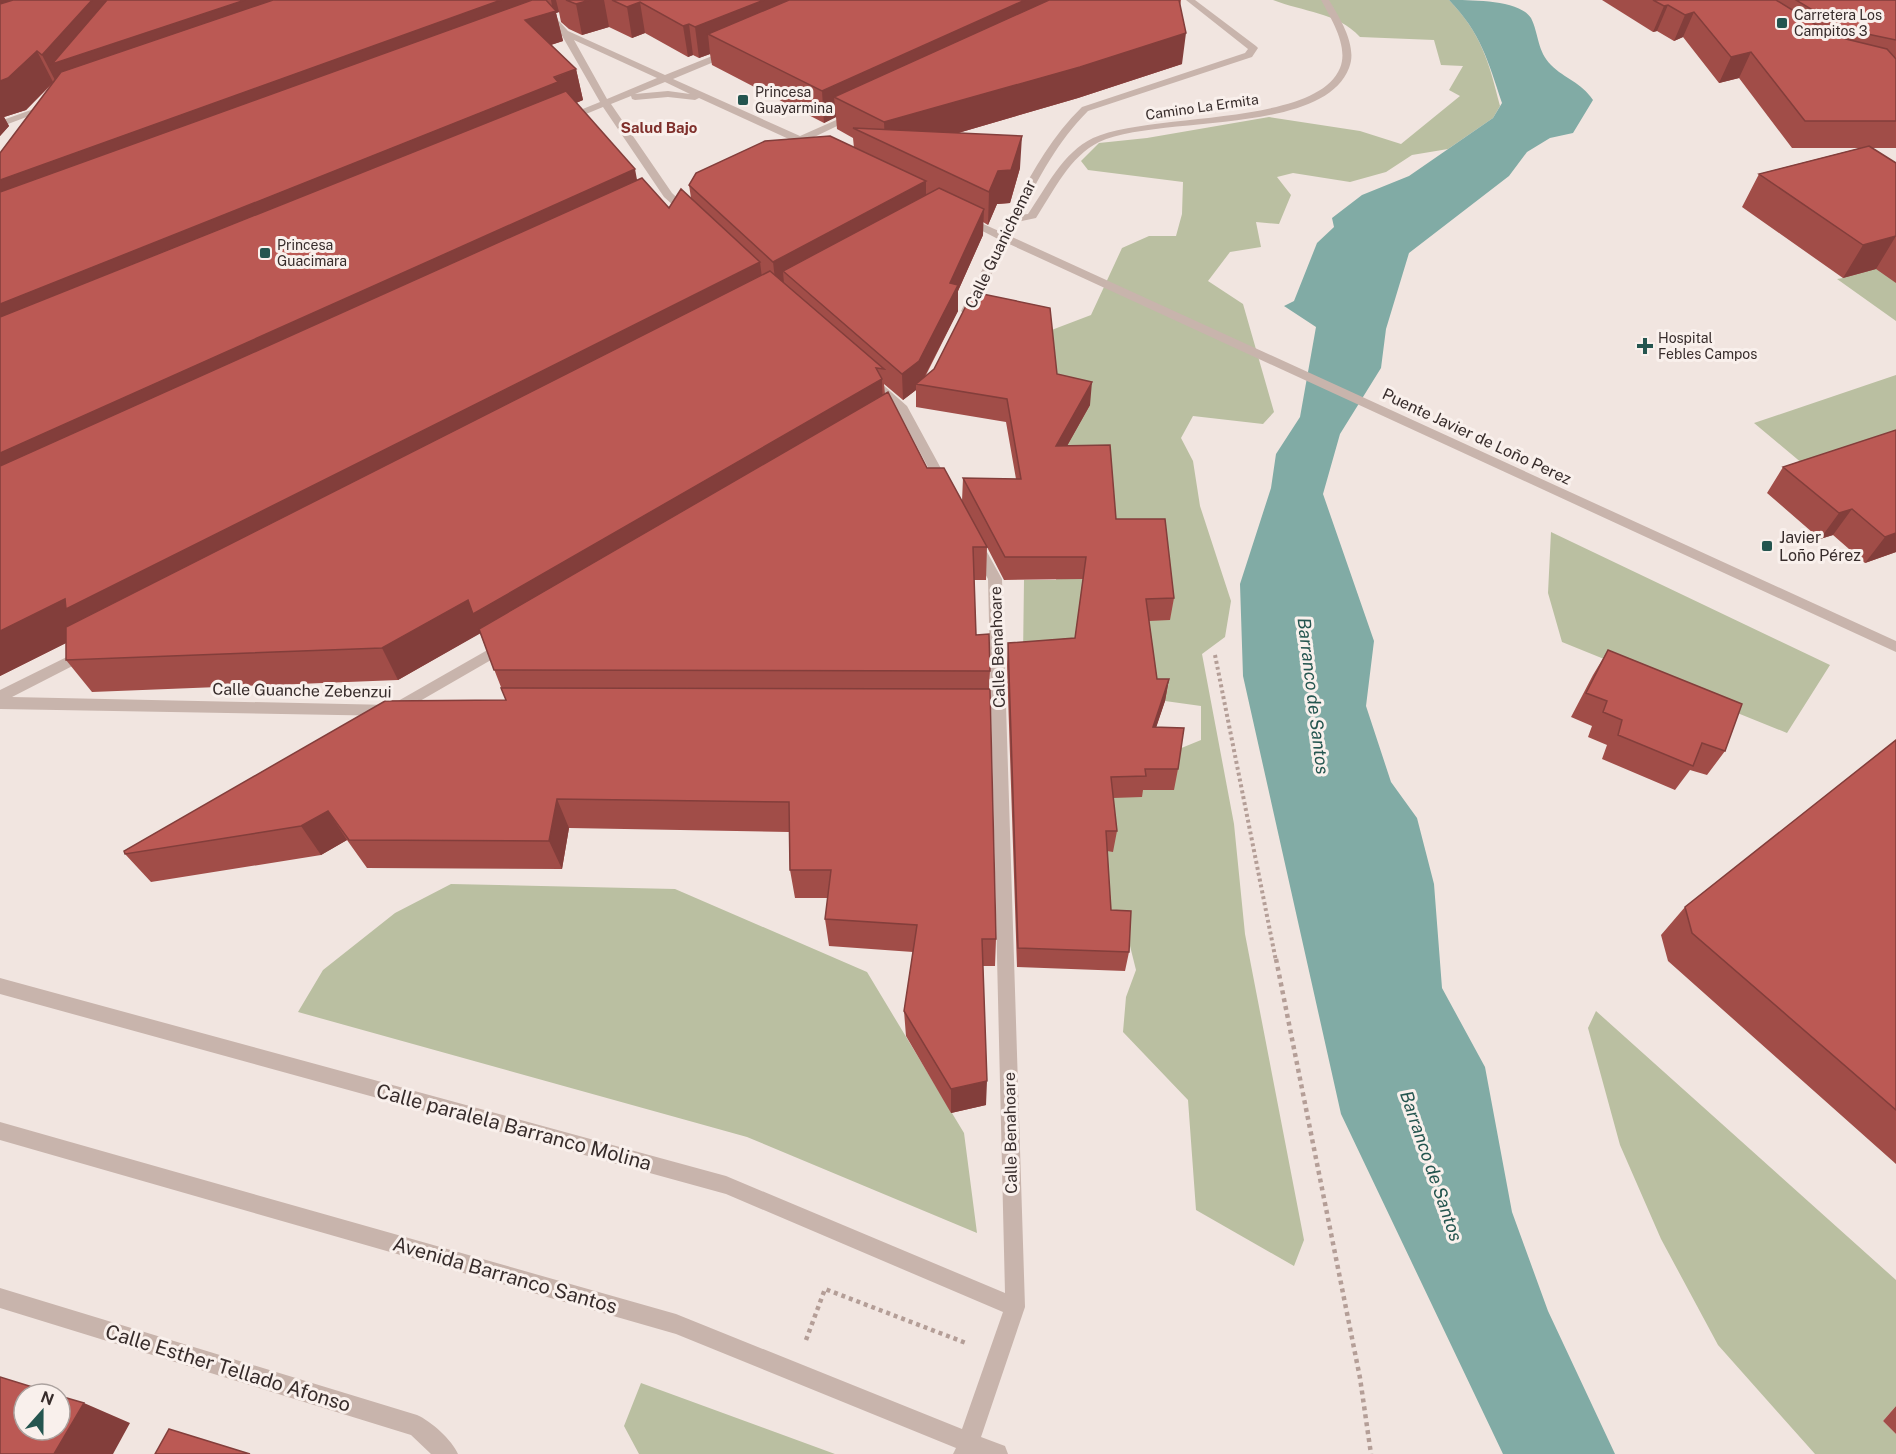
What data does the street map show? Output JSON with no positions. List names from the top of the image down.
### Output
{
  "streets": {
    "street": [
      "Camino La Ermita",
      "Calle Guanichemar",
      "Puente Javier de Loño Perez",
      "Calle Benahoare",
      "Calle Guanche Zebenzui",
      "Calle paralela Barranco Molina",
      "Avenida Barranco Santos",
      "Calle Esther Tellado Afonso"
    ]
  },
  "crossings": [
    ["Camino La Ermita", "Calle Guanichemar"],
    ["Calle Guanichemar", "Puente Javier de Loño Perez"],
    ["Calle Benahoare", "Calle paralela Barranco Molina"]
  ],
  "districts": ["Salud Bajo"],
  "water": ["Barranco de Santos"],
  "places": {
    "transit": [
      "Carretera Los Campitos 3",
      "Princesa Guayarmina",
      "Princesa Guacimara",
      "Javier Loño Pérez"
    ],
    "health": ["Hospital Febles Campos"]
  },
  "north": "top"
}
